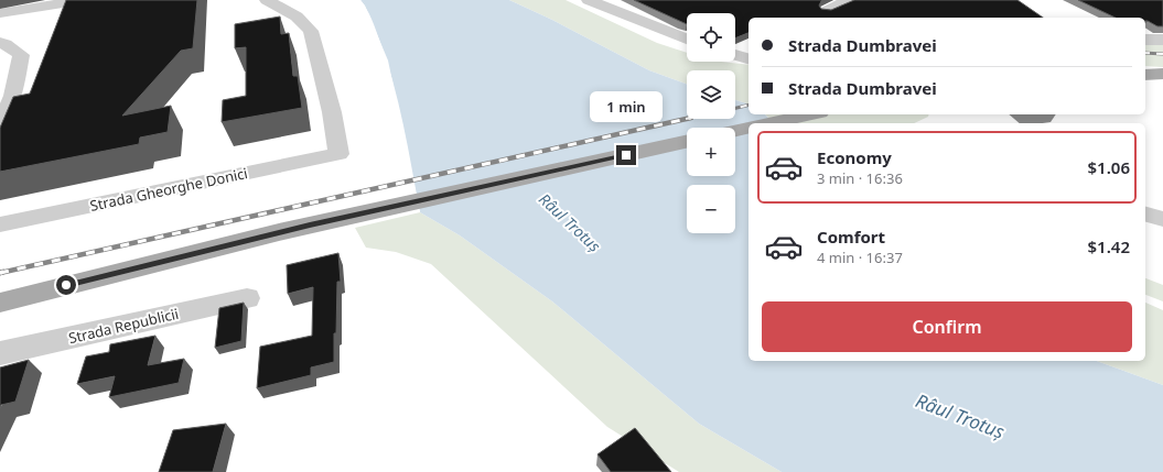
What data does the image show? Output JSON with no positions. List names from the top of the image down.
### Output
{
  "streets": {
    "street": ["Strada Gheorghe Donici", "Strada Republicii"]
  },
  "water": ["Râul Trotuș"],
  "page": {
    "map_buttons": ["+", "−"],
    "banner": ["Strada Dumbravei", "Strada Dumbravei"],
    "bubble": "1 min",
    "list": [
      {
        "name": "Economy",
        "note": "3 min · 16:36",
        "value": "$1.06"
      },
      {
        "name": "Comfort",
        "note": "4 min · 16:37",
        "value": "$1.42"
      }
    ],
    "buttons": "Confirm"
  }
}
